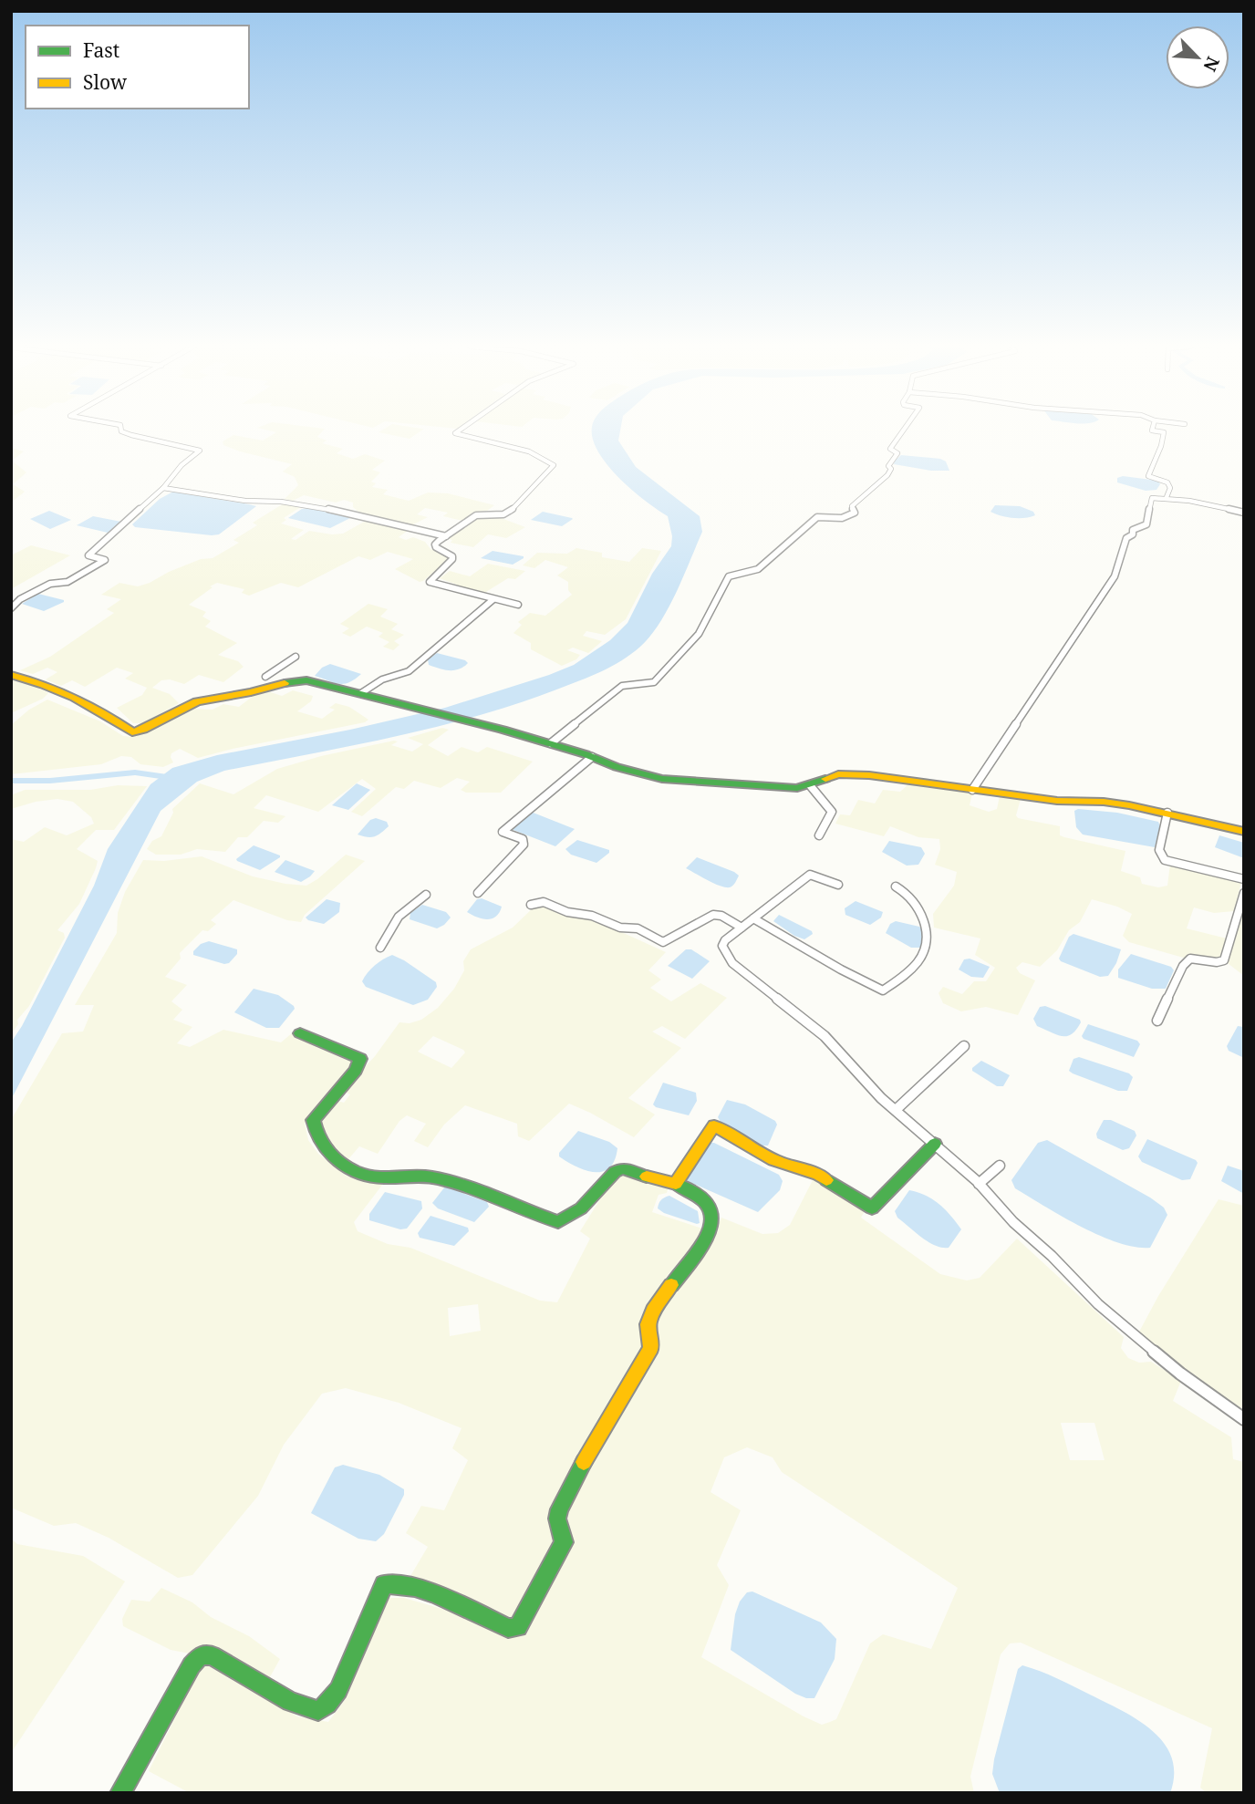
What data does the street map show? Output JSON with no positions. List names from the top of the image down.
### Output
{
  "legend": ["Fast", "Slow"],
  "north": "bottom right"
}
